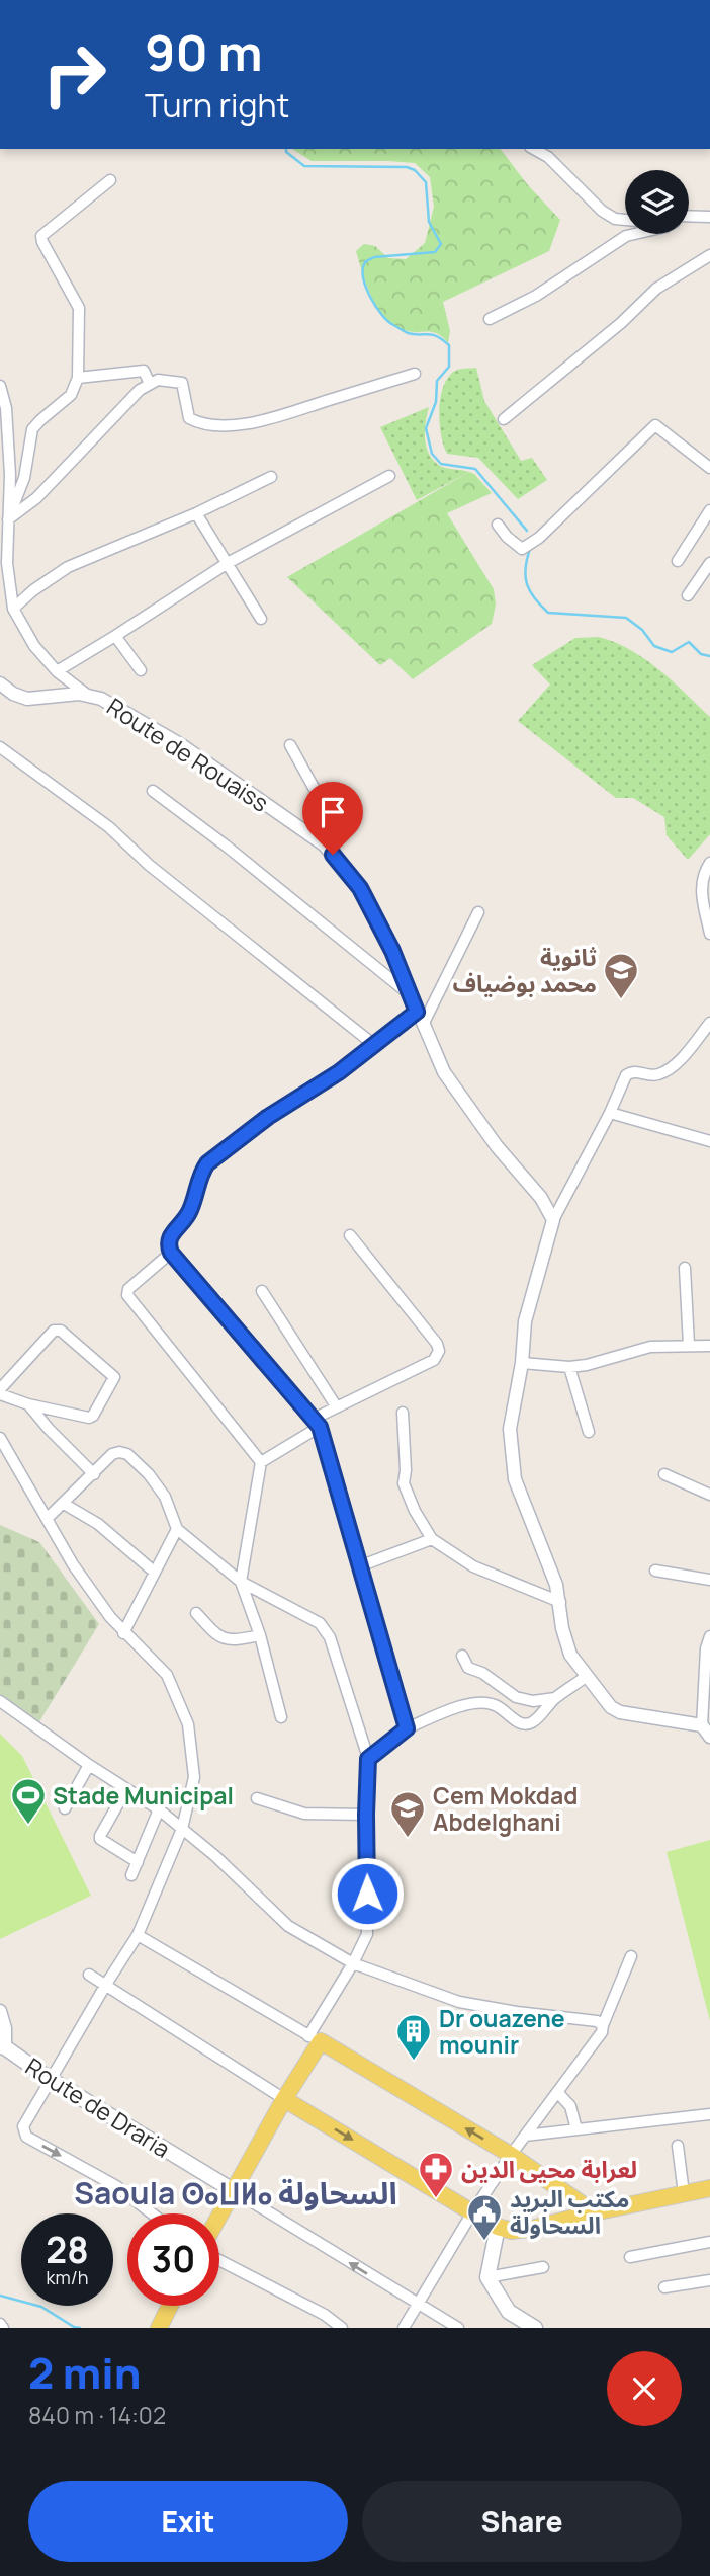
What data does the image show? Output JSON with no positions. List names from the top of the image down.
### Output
{
  "streets": {
    "main road": ["Route de Draria"],
    "street": ["Route de Rouaiss"]
  },
  "districts": ["Saoula ⵙⴰⵡⵍⴰ السحاولة"],
  "places": {
    "school or university": ["ثانوية محمد بوضياف", "Cem Mokdad Abdelghani"],
    "sports": ["Stade Municipal"],
    "building": ["Dr ouazene mounir"],
    "pharmacy": ["لعرابة محيى الدين"],
    "public building": ["مكتب البريد السحاولة"]
  },
  "page": {
    "turn": ["90 m", "Turn right"],
    "speed": "28 km/h",
    "limit": "30",
    "heading": ["2 min", "840 m · 14:02"],
    "buttons": ["Exit", "Share"]
  }
}
